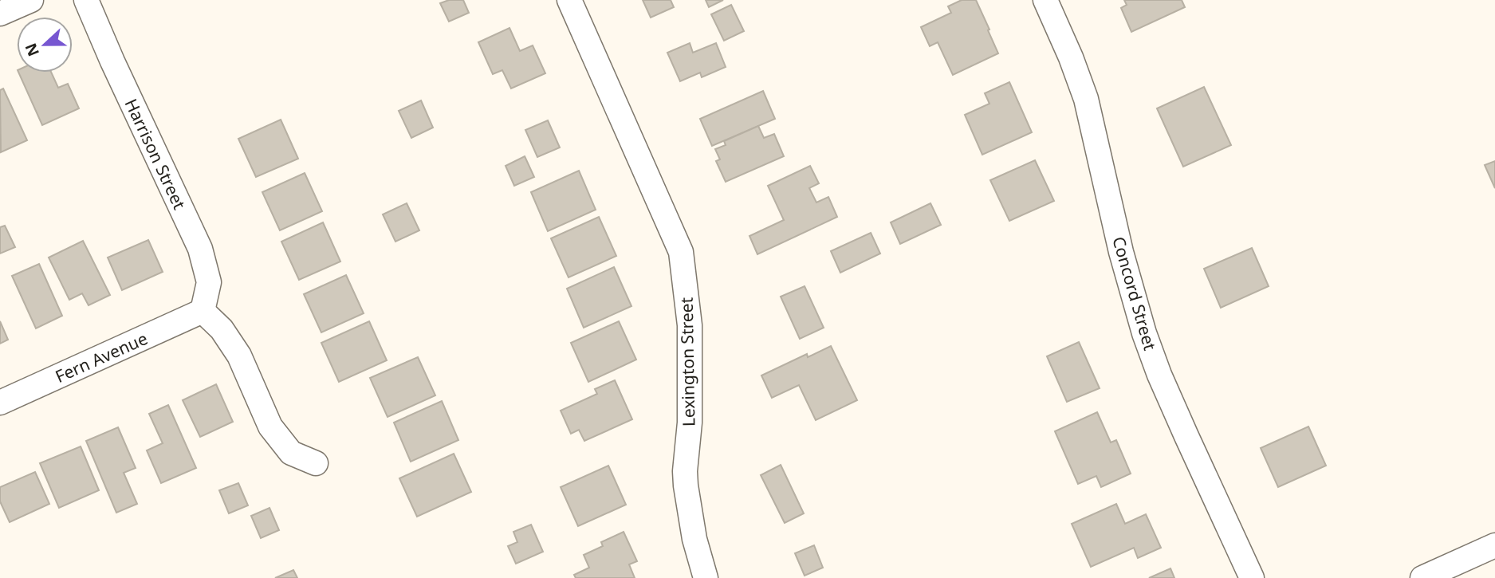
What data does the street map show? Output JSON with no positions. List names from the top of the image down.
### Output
{
  "streets": {
    "street": [
      "Harrison Street",
      "Concord Street",
      "Fern Avenue",
      "Lexington Street"
    ]
  },
  "crossings": [
    ["Harrison Street", "Fern Avenue"]
  ],
  "north": "left"
}
